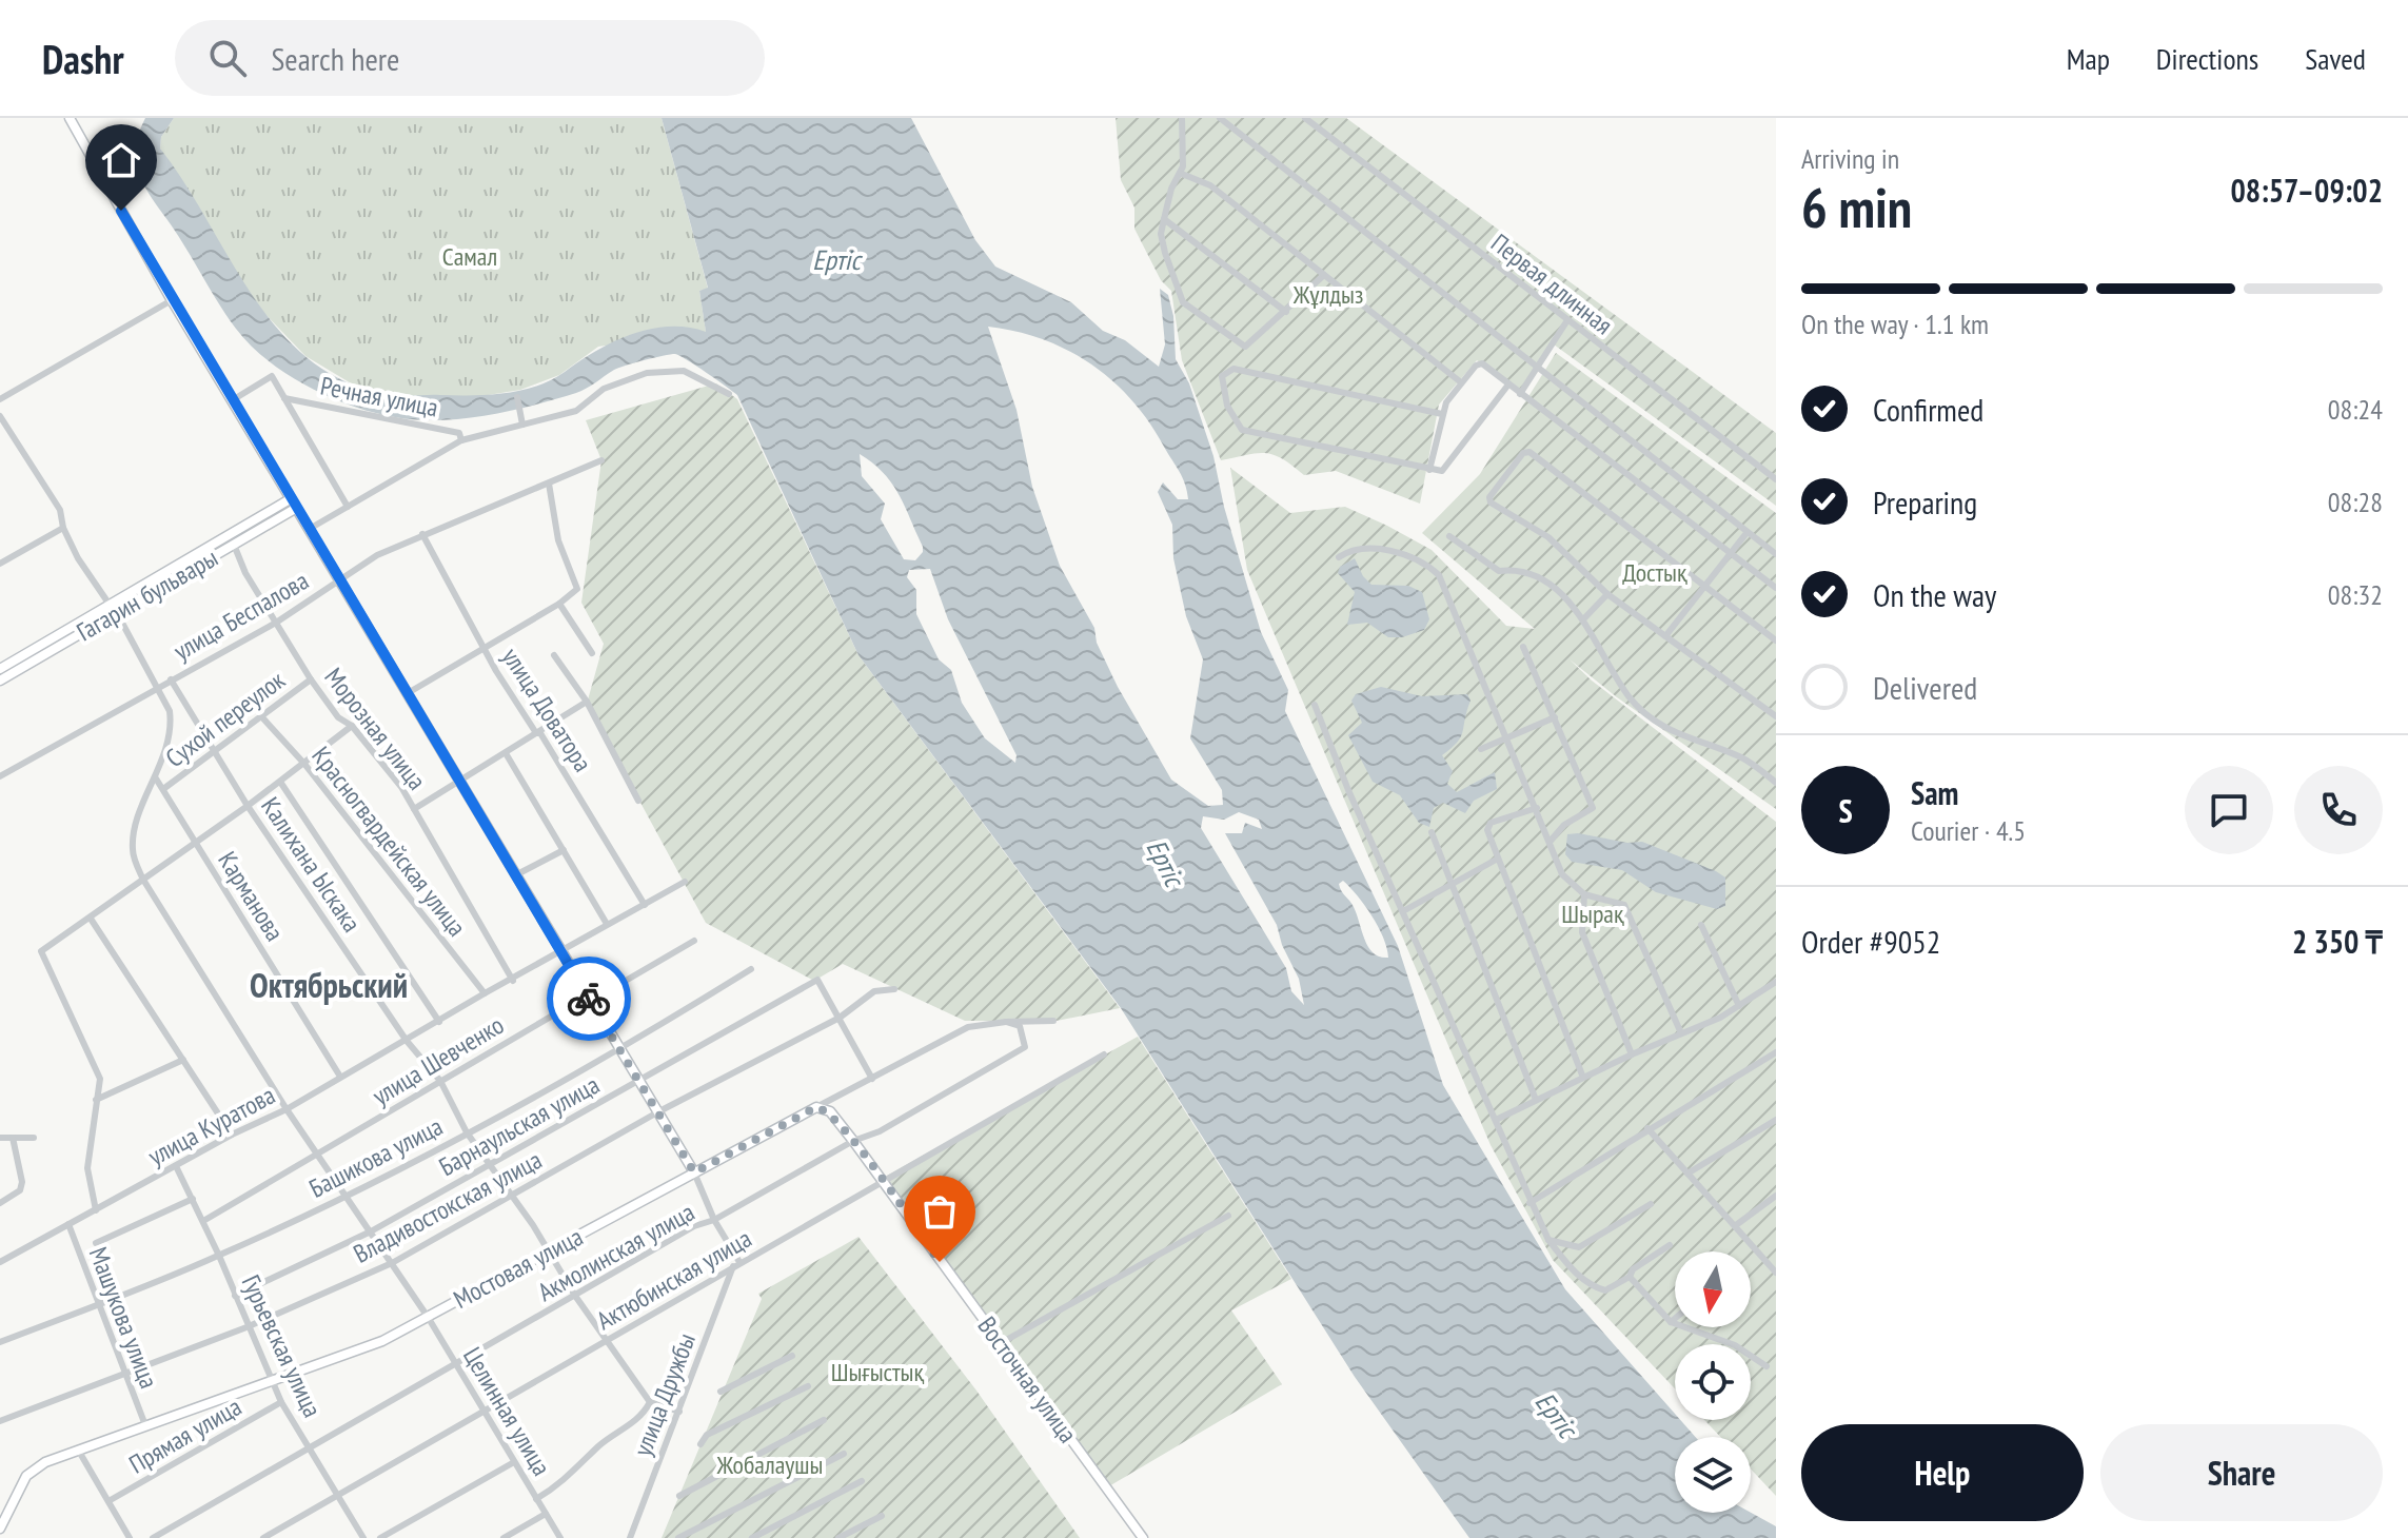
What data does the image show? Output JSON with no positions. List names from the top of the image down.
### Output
{
  "streets": {
    "main road": ["Гагарин бульвары", "Мостовая улица", "Восточная улица"],
    "street": [
      "Первая длинная",
      "Речная улица",
      "улица Беспалова",
      "улица Доватора",
      "Сухой переулок",
      "Морозная улица",
      "Красногвардейская улица",
      "Калихана Ыскака",
      "Карманова",
      "улица Шевченко",
      "улица Куратова",
      "Барнаульская улица",
      "Башикова улица",
      "Владивостокская улица",
      "Акмолинская улица",
      "Актюбинская улица",
      "Машукова улица",
      "Гурьевская улица",
      "улица Дружбы",
      "Целинная улица",
      "Прямая улица"
    ]
  },
  "crossings": [
    ["Гагарин бульвары", "Морозная улица"],
    ["Гагарин бульвары", "Целинная улица"],
    ["улица Беспалова", "улица Доватора"],
    ["улица Беспалова", "Морозная улица"],
    ["улица Беспалова", "Калихана Ыскака"],
    ["улица Беспалова", "Целинная улица"],
    ["улица Доватора", "улица Куратова"],
    ["Сухой переулок", "Морозная улица"],
    ["Сухой переулок", "Красногвардейская улица"],
    ["Сухой переулок", "Калихана Ыскака"],
    ["Сухой переулок", "Карманова"],
    ["Морозная улица", "улица Куратова"],
    ["Красногвардейская улица", "улица Куратова"],
    ["Калихана Ыскака", "улица Шевченко"],
    ["Калихана Ыскака", "улица Куратова"],
    ["Калихана Ыскака", "Барнаульская улица"],
    ["Калихана Ыскака", "Башикова улица"],
    ["Калихана Ыскака", "Владивостокская улица"],
    ["Калихана Ыскака", "Акмолинская улица"],
    ["Калихана Ыскака", "Мостовая улица"],
    ["Калихана Ыскака", "Актюбинская улица"],
    ["Карманова", "улица Куратова"],
    ["Карманова", "Целинная улица"],
    ["улица Шевченко", "Гурьевская улица"],
    ["улица Шевченко", "Целинная улица"],
    ["улица Куратова", "Машукова улица"],
    ["улица Куратова", "Гурьевская улица"],
    ["улица Куратова", "Целинная улица"],
    ["Барнаульская улица", "Владивостокская улица"],
    ["Барнаульская улица", "Гурьевская улица"],
    ["Барнаульская улица", "Целинная улица"],
    ["Башикова улица", "Машукова улица"],
    ["Башикова улица", "Гурьевская улица"],
    ["Башикова улица", "Целинная улица"],
    ["Владивостокская улица", "Машукова улица"],
    ["Владивостокская улица", "Гурьевская улица"],
    ["Владивостокская улица", "Целинная улица"],
    ["Акмолинская улица", "Мостовая улица"],
    ["Акмолинская улица", "Гурьевская улица"],
    ["Акмолинская улица", "Восточная улица"],
    ["Акмолинская улица", "Целинная улица"],
    ["Мостовая улица", "Машукова улица"],
    ["Мостовая улица", "Гурьевская улица"],
    ["Мостовая улица", "Восточная улица"],
    ["Мостовая улица", "Целинная улица"],
    ["Актюбинская улица", "Гурьевская улица"],
    ["Актюбинская улица", "Восточная улица"],
    ["Актюбинская улица", "улица Дружбы"],
    ["Актюбинская улица", "Целинная улица"],
    ["Гурьевская улица", "Прямая улица"]
  ],
  "districts": ["Октябрьский"],
  "water": ["Ертіс"],
  "parks": [
    "Самал",
    "Жұлдыз",
    "Достық",
    "Шырақ",
    "Шығыстық",
    "Жобалаушы"
  ],
  "north": "bottom",
  "page": {
    "header": "Dashr",
    "search": "Search here",
    "nav": ["Map", "Directions", "Saved"],
    "heading": ["6 min", "Arriving in", "08:57–09:02"],
    "panel": [
      "Sam",
      "Courier · 4.5",
      "Order #9052",
      "2 350 ₸"
    ],
    "bar": "On the way · 1.1 km",
    "list": [
      ["Confirmed", "08:24"],
      ["Preparing", "08:28"],
      ["On the way", "08:32"],
      "Delivered"
    ],
    "round": "S",
    "buttons": ["Help", "Share"]
  }
}
